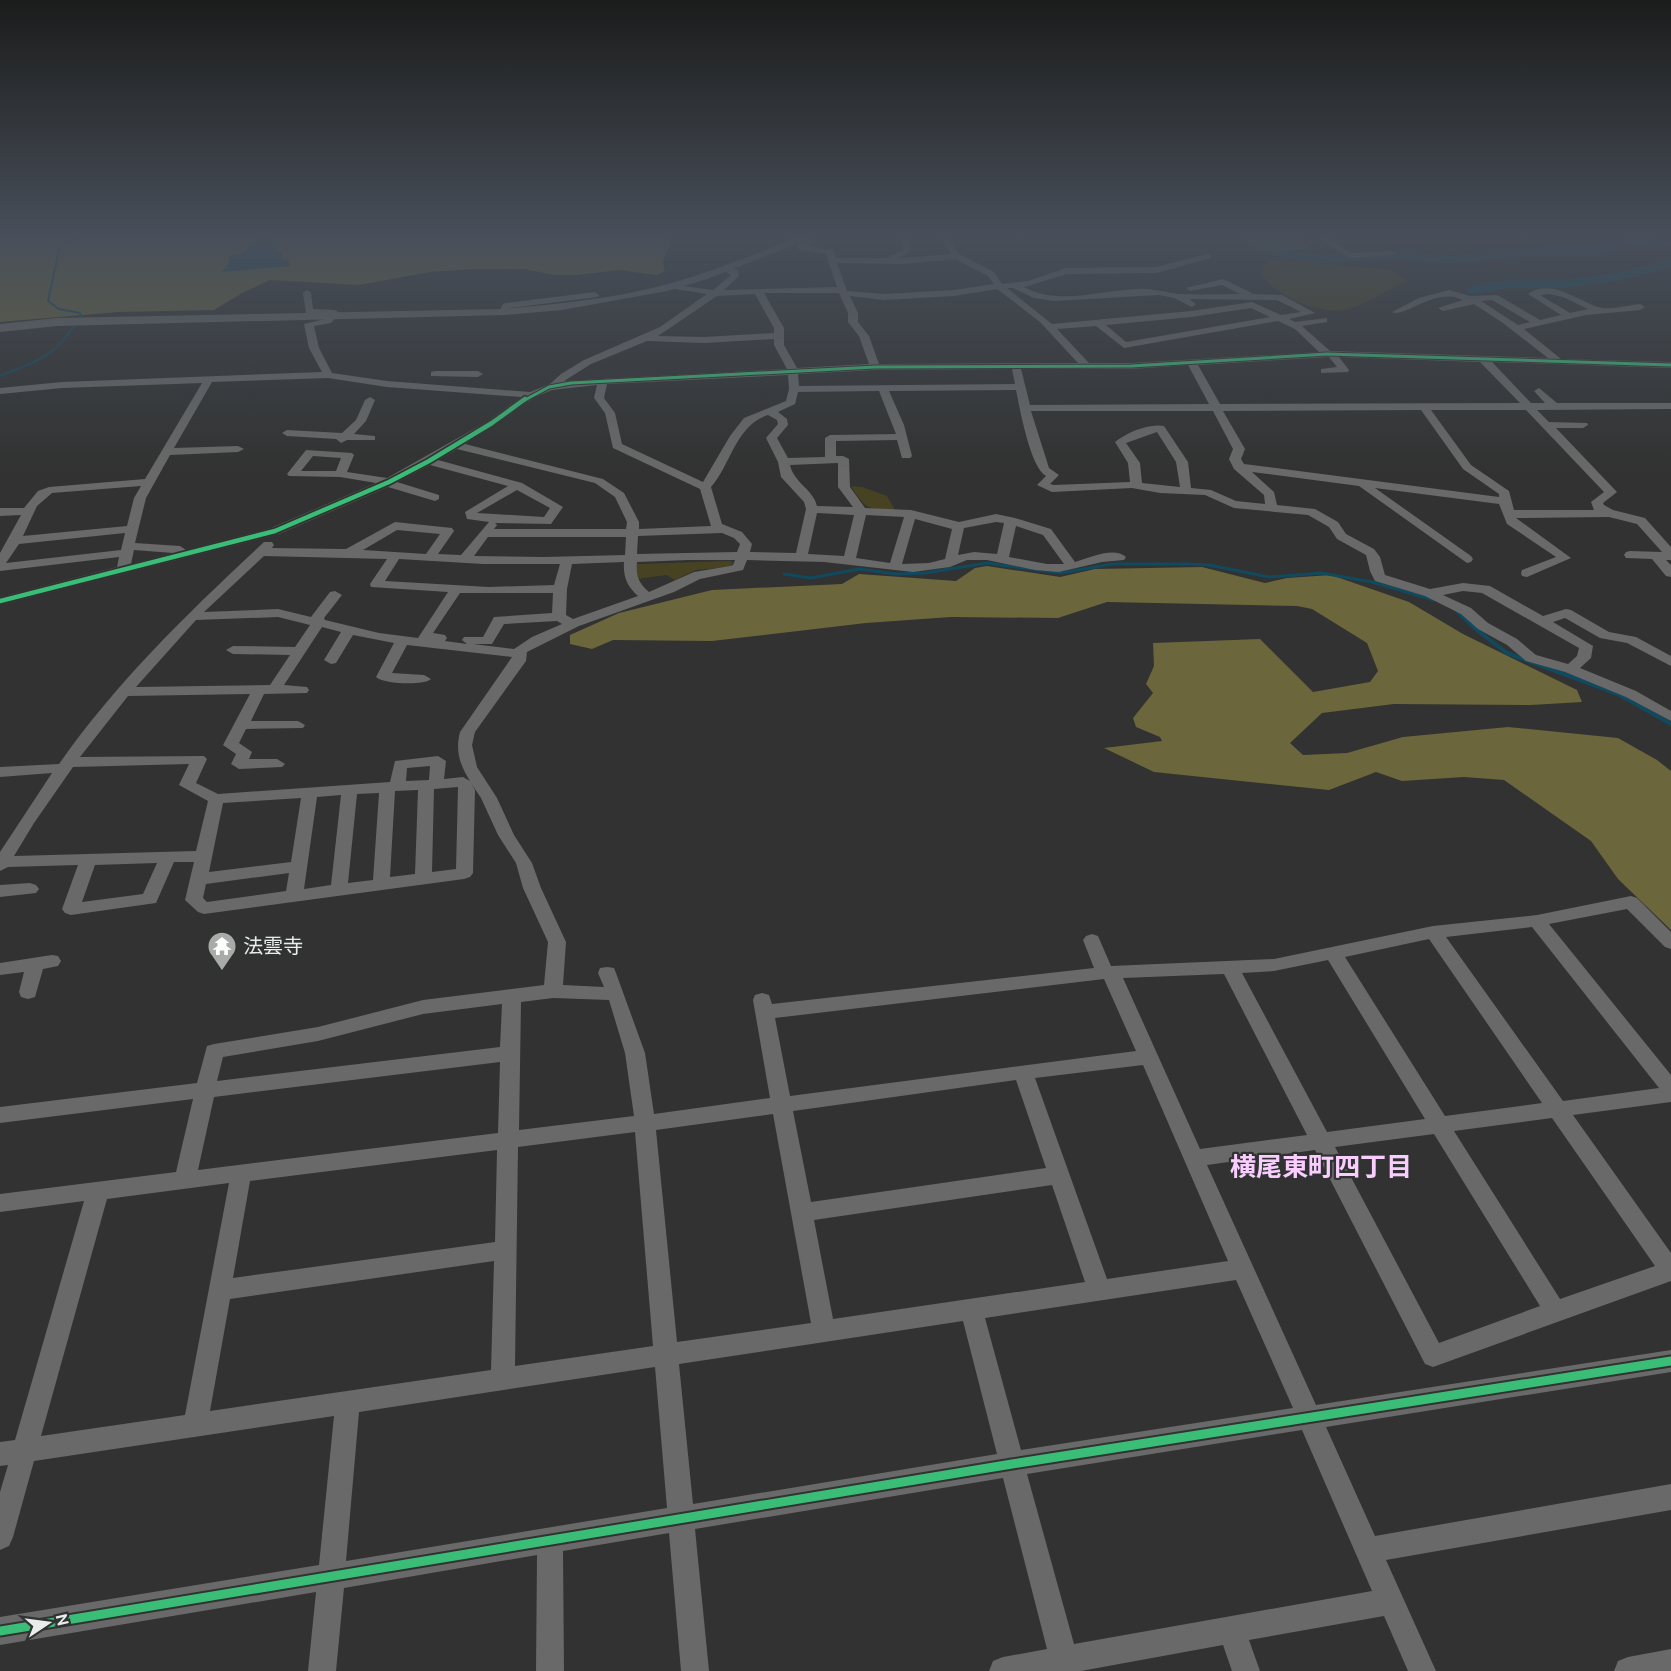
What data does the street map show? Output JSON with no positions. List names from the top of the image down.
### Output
{
  "districts": ["横尾東町四丁目"],
  "places": {
    "temple": ["法雲寺"]
  },
  "north": "right"
}
